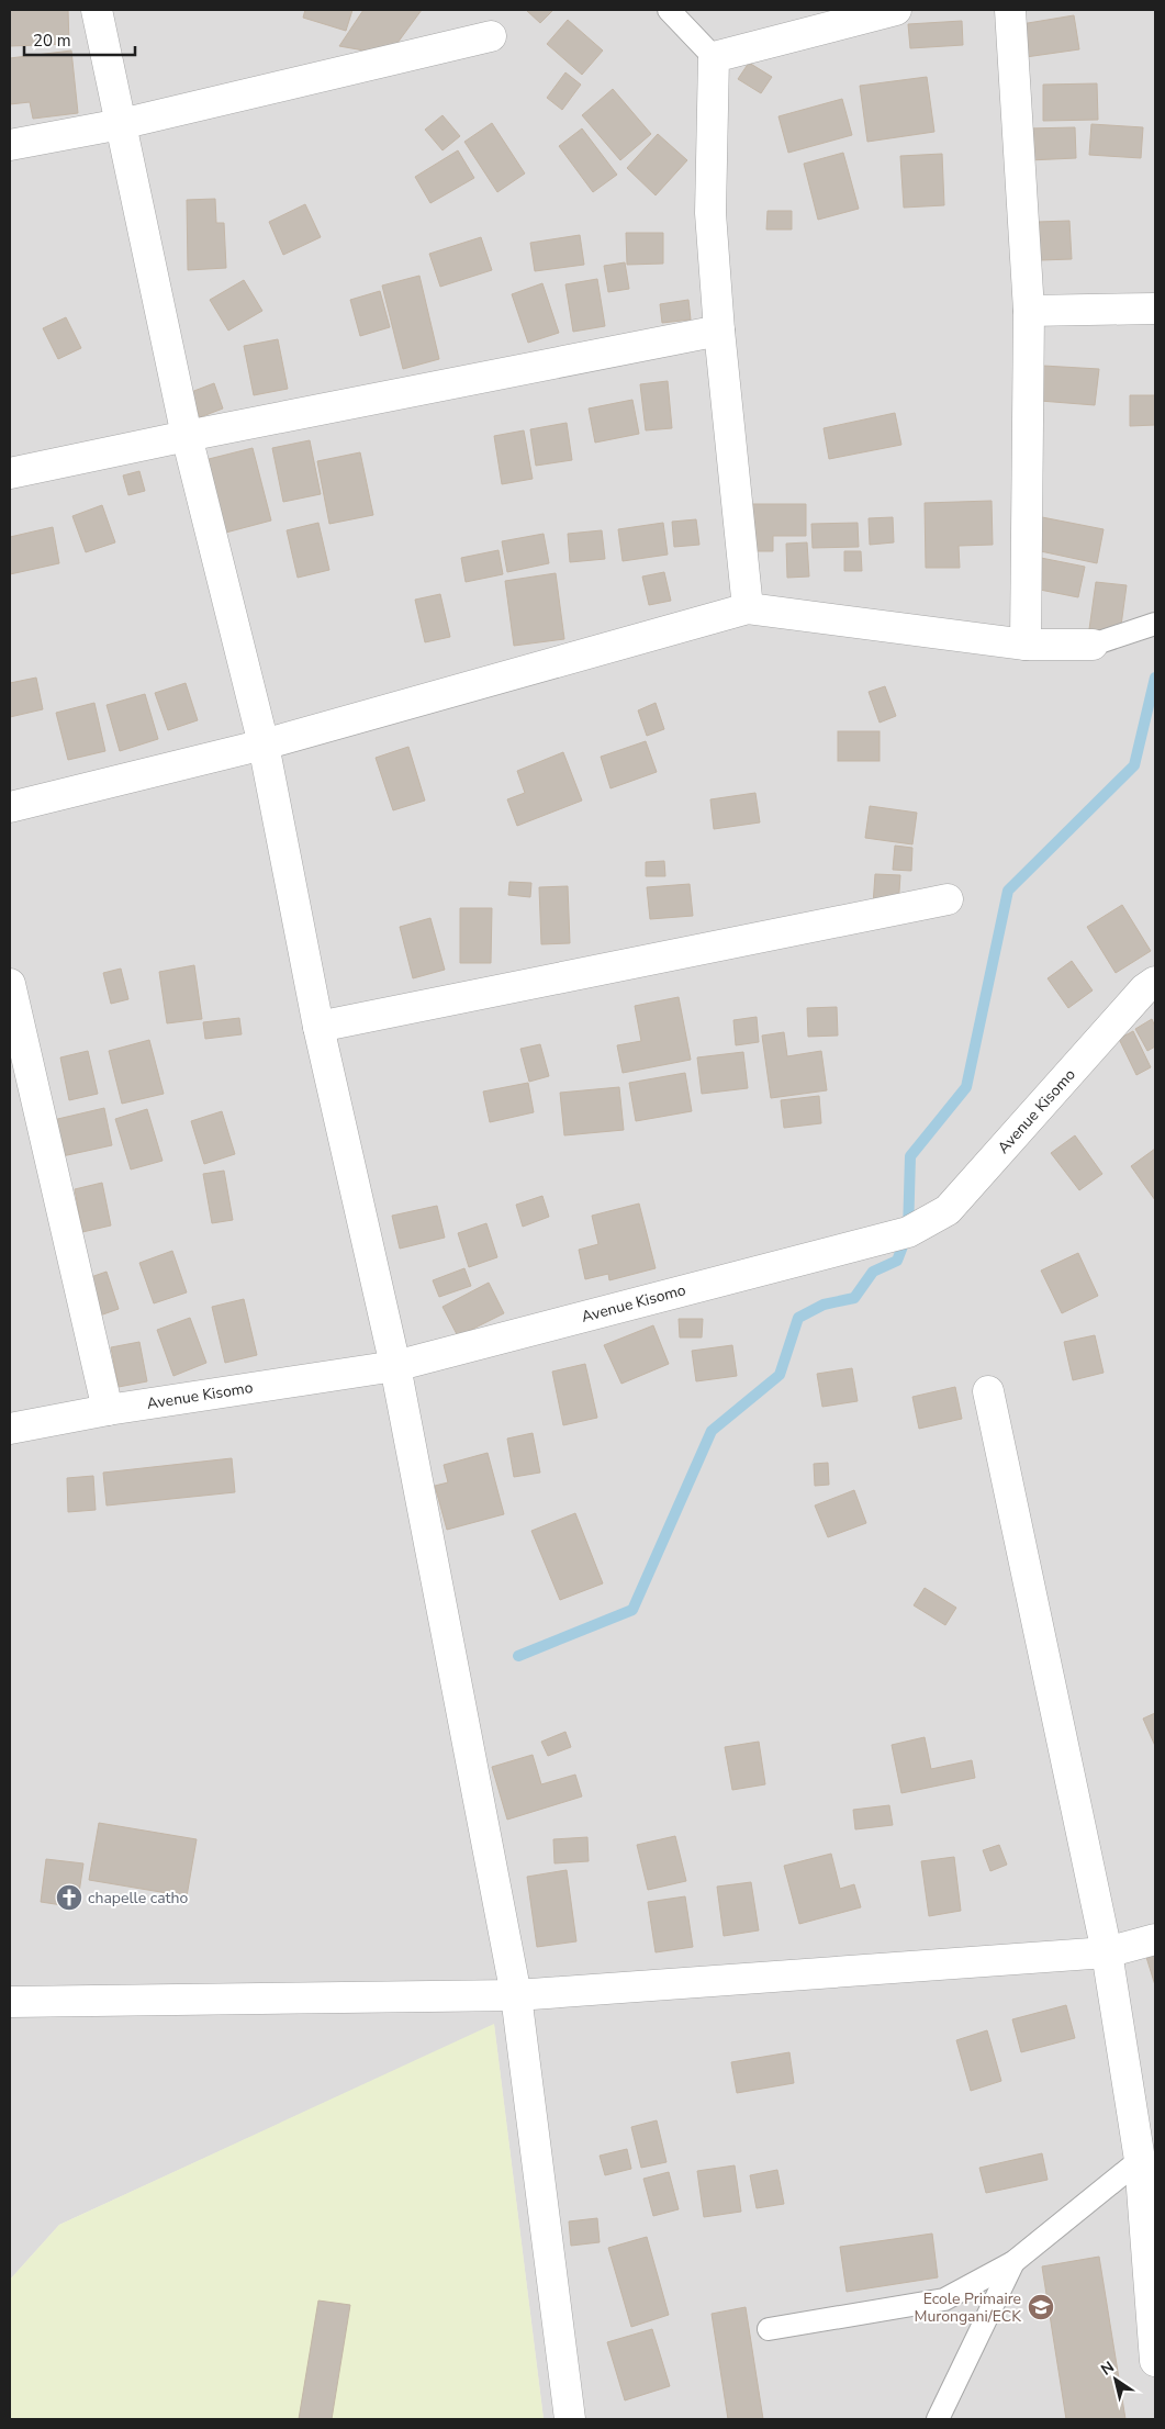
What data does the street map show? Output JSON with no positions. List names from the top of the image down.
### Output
{
  "streets": {
    "street": ["Avenue Kisomo"]
  },
  "places": {
    "church": ["chapelle catho"],
    "school or university": ["Ecole Primaire Murongani/ECK"]
  },
  "scale_bar": "20 m",
  "north": "top left"
}
